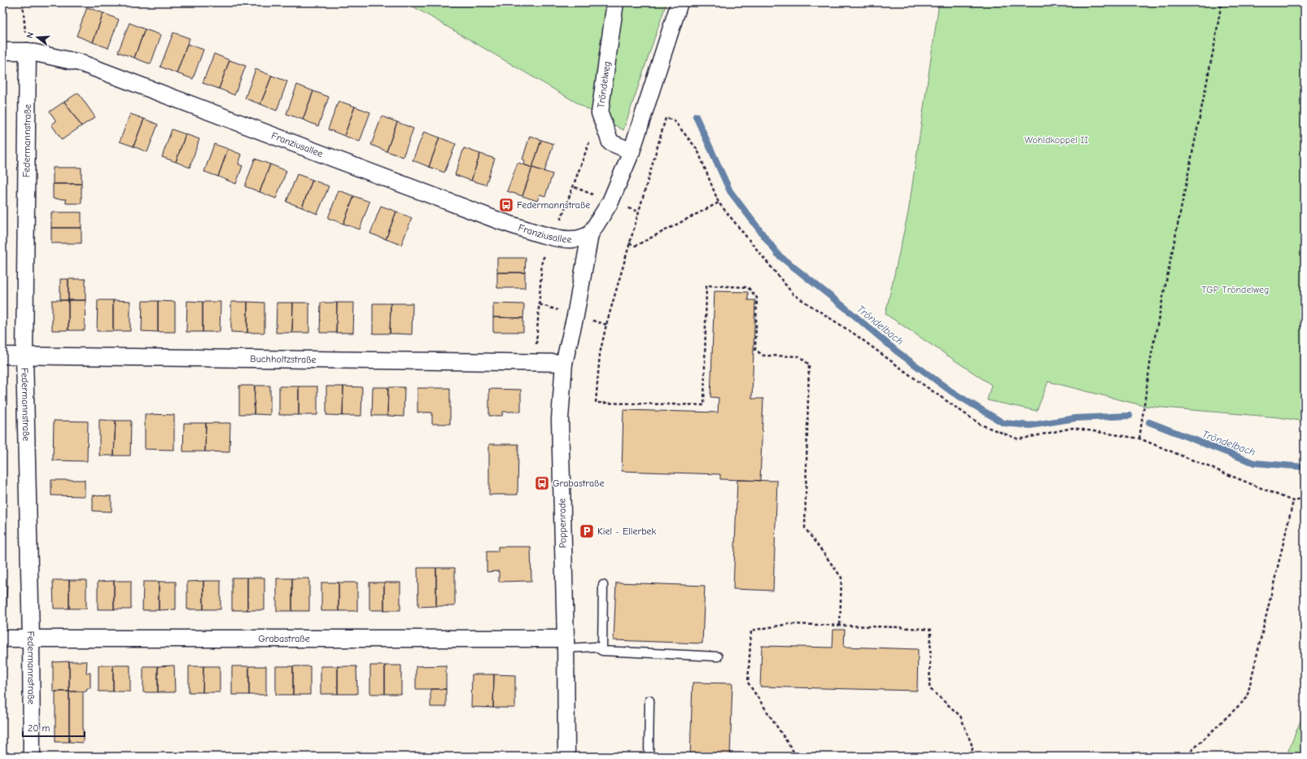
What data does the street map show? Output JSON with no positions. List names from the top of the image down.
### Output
{
  "streets": {
    "street": [
      "Tröndelweg",
      "Federmannstraße",
      "Franziusallee",
      "Buchholtzstraße",
      "Poppenrade",
      "Grabastraße"
    ]
  },
  "crossings": [
    ["Federmannstraße", "Franziusallee"],
    ["Federmannstraße", "Buchholtzstraße"],
    ["Federmannstraße", "Grabastraße"],
    ["Franziusallee", "Poppenrade"],
    ["Buchholtzstraße", "Poppenrade"],
    ["Poppenrade", "Grabastraße"]
  ],
  "water": ["Tröndelbach"],
  "parks": ["Wohldkoppel II", "TGP Tröndelweg"],
  "places": {
    "bus stop": ["Federmannstraße", "Grabastraße"],
    "parking": ["Kiel - Ellerbek"]
  },
  "scale_bar": "20 m",
  "north": "left"
}
